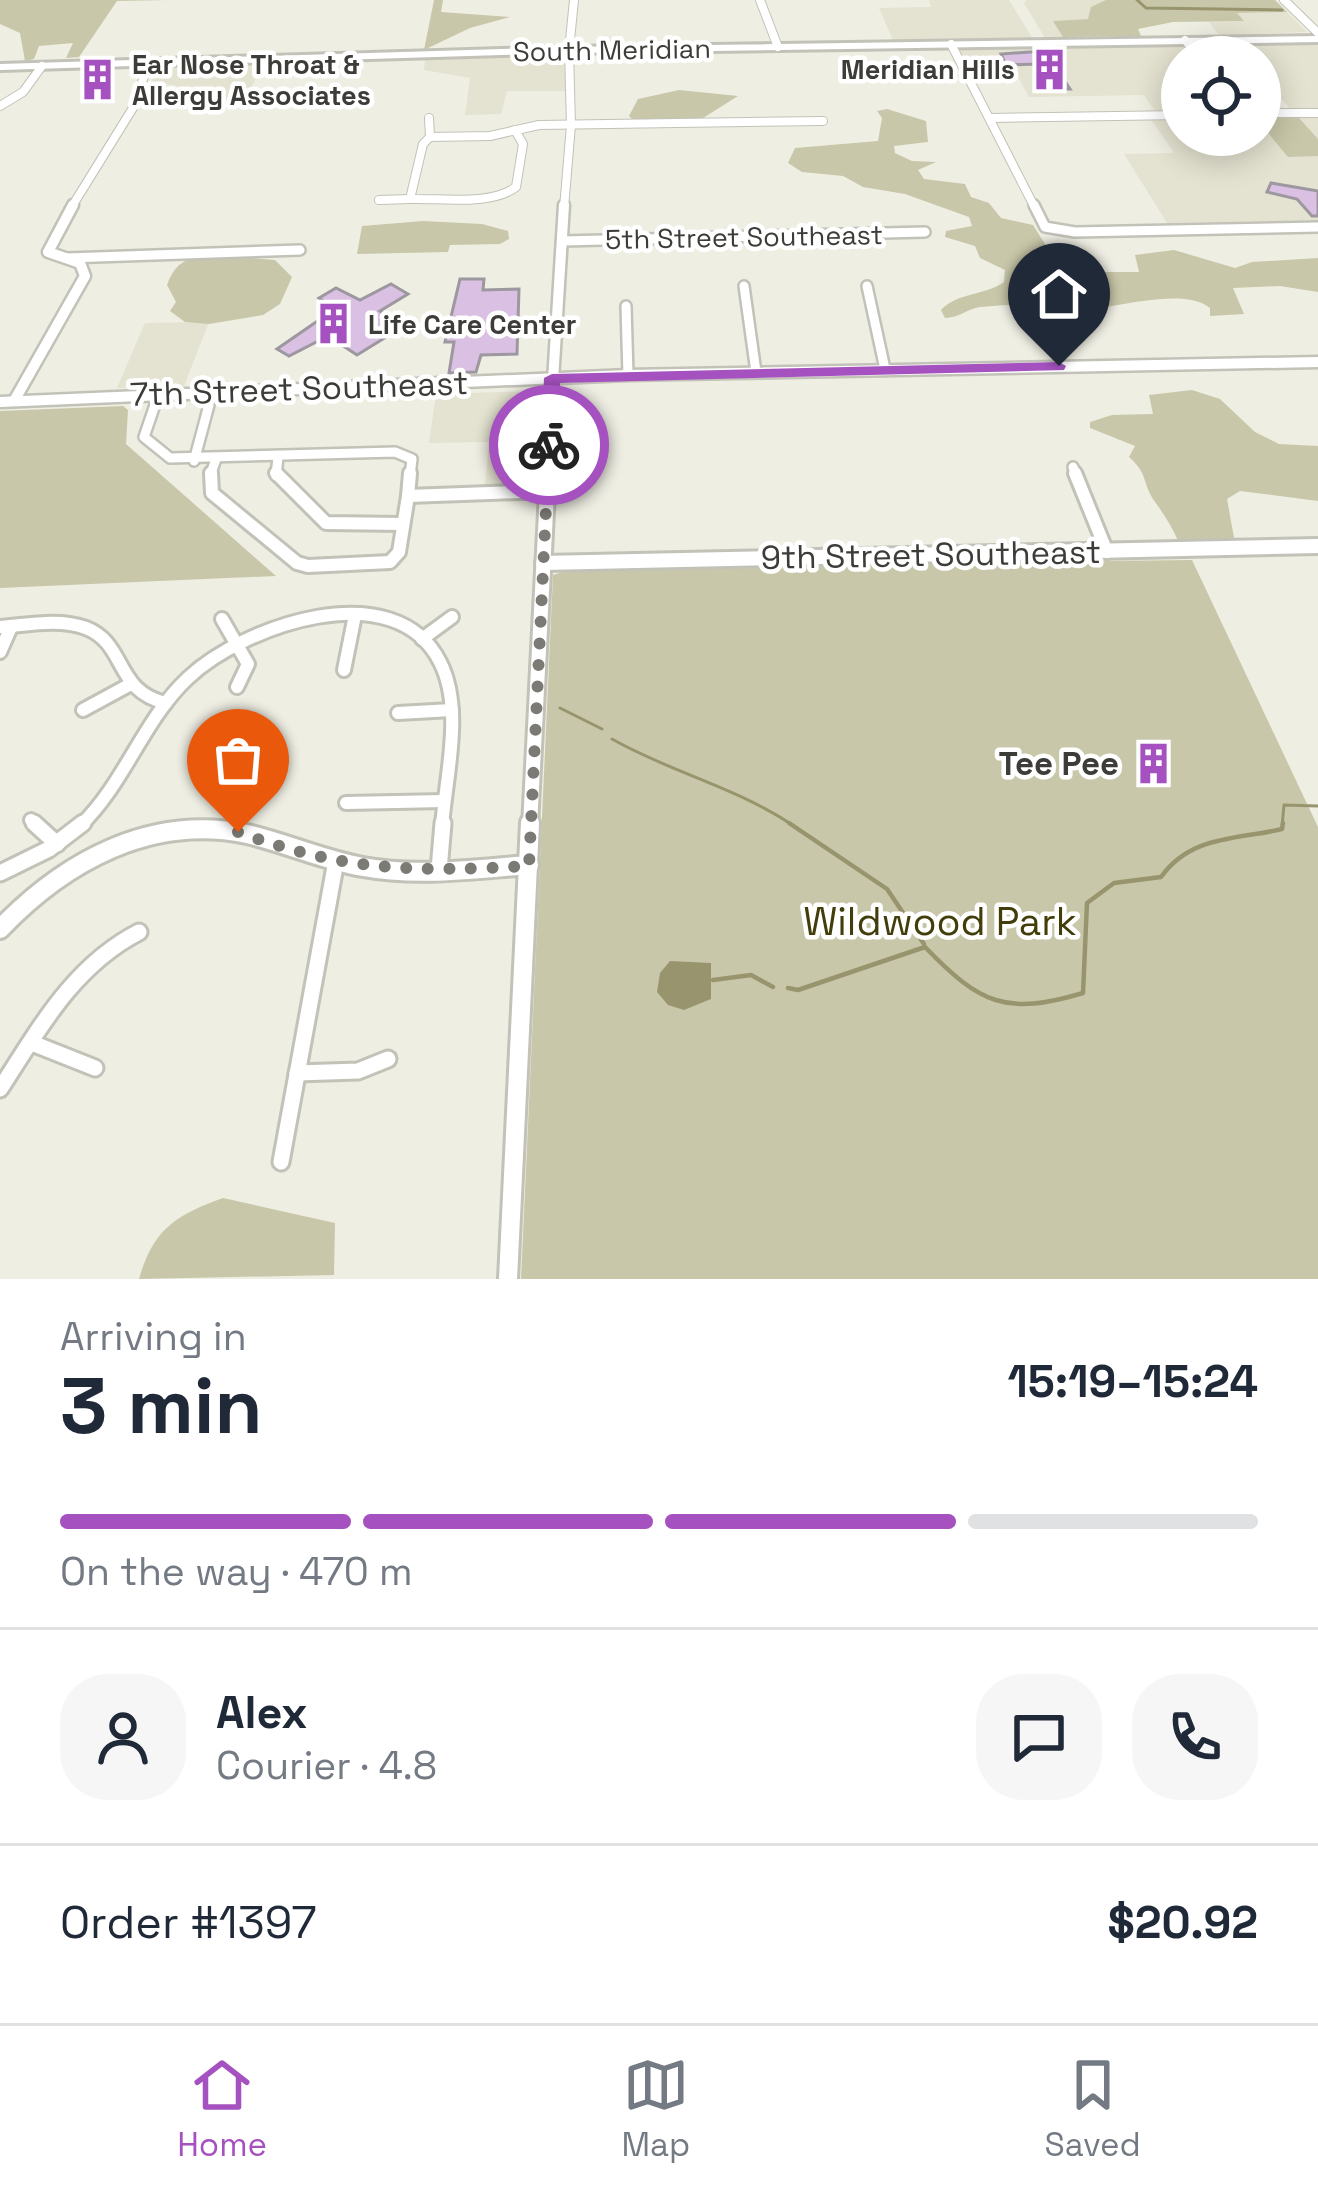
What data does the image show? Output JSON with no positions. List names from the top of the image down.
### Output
{
  "streets": {
    "main road": ["South Meridian"],
    "street": ["5th Street Southeast", "7th Street Southeast", "9th Street Southeast"]
  },
  "parks": ["Wildwood Park"],
  "places": {
    "building": [
      "Meridian Hills",
      "Ear Nose Throat & Allergy Associates",
      "Life Care Center",
      "Tee Pee"
    ]
  },
  "page": {
    "heading": ["3 min", "Arriving in", "15:19–15:24"],
    "panel": [
      "Alex",
      "Courier · 4.8",
      "Order #1397",
      "$20.92"
    ],
    "bar": "On the way · 470 m",
    "tabs": ["Home", "Map", "Saved"]
  }
}
